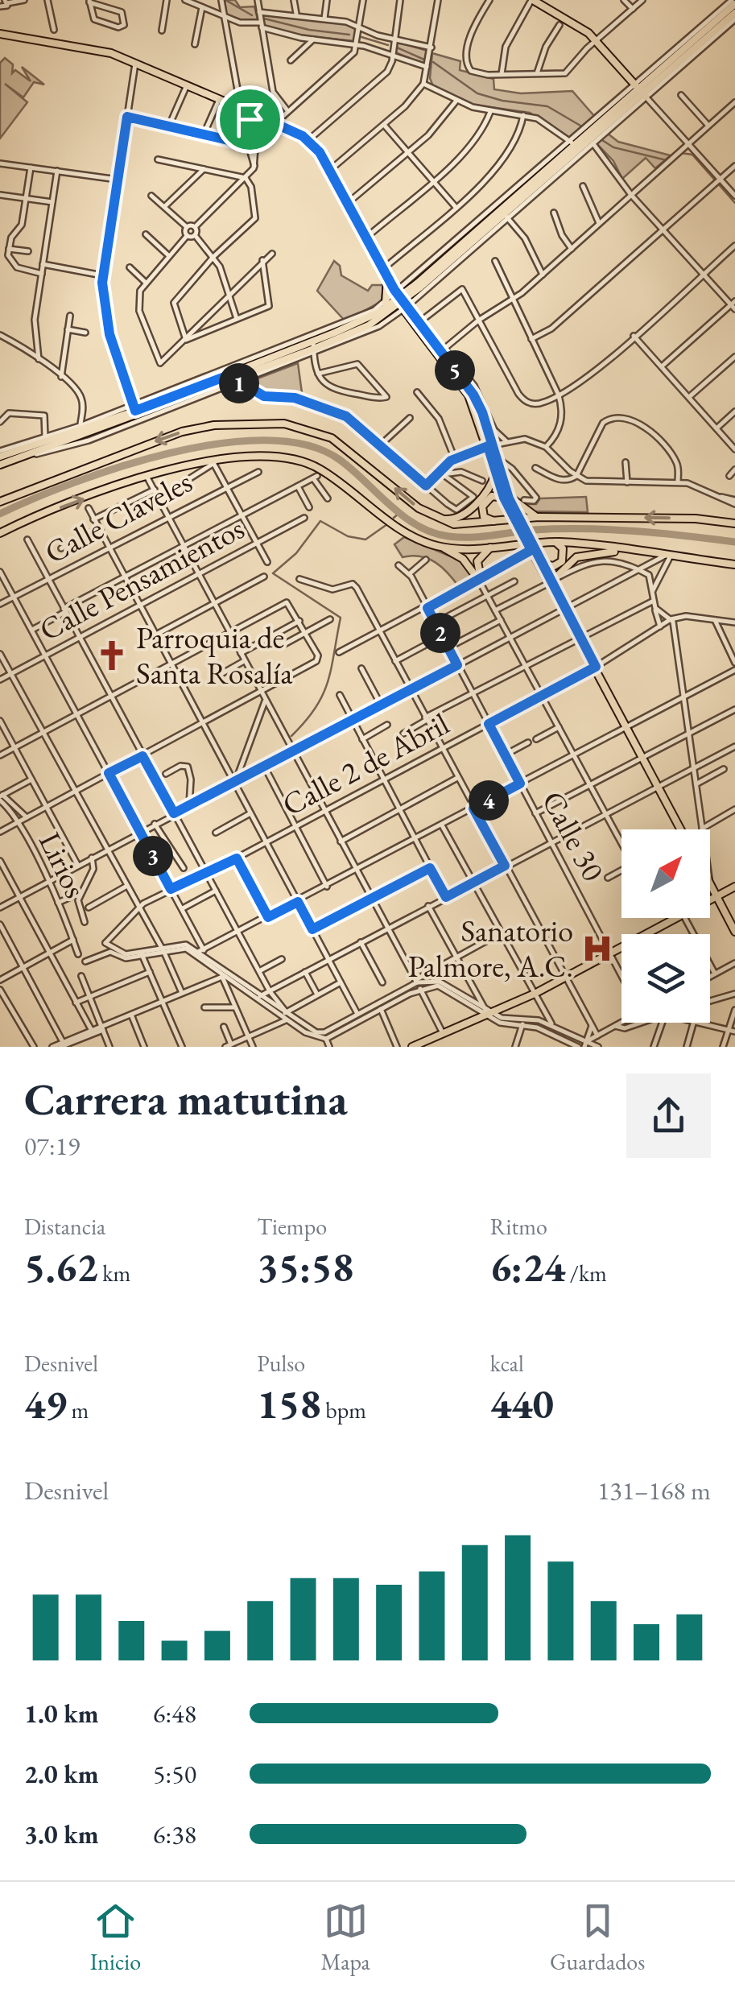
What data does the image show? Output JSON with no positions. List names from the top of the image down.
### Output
{
  "streets": {
    "street": [
      "Calle Claveles",
      "Calle Pensamientos",
      "Calle 2 de Abril",
      "Calle 30",
      "Lirios"
    ]
  },
  "crossings": [
    ["Calle 2 de Abril", "Calle 30"]
  ],
  "places": {
    "church": ["Parroquia de Santa Rosalía"],
    "hospital": ["Sanatorio Palmore, A.C."]
  },
  "north": "top right",
  "page": {
    "pins": [
      "5",
      "1",
      "2",
      "4",
      "3"
    ],
    "heading": ["Carrera matutina", "07:19"],
    "stats": [
      ["Distancia", "5.62 km"],
      ["Tiempo", "35:58"],
      ["Ritmo", "6:24 /km"],
      ["Desnivel", "49 m"],
      ["Pulso", "158 bpm"],
      ["kcal", "440"]
    ],
    "chart": ["Desnivel", "131–168 m"],
    "list": [
      {
        "name": "1.0 km",
        "note": "6:48"
      },
      {
        "name": "2.0 km",
        "note": "5:50"
      },
      {
        "name": "3.0 km",
        "note": "6:38"
      }
    ],
    "tabs": ["Inicio", "Mapa", "Guardados"]
  }
}
